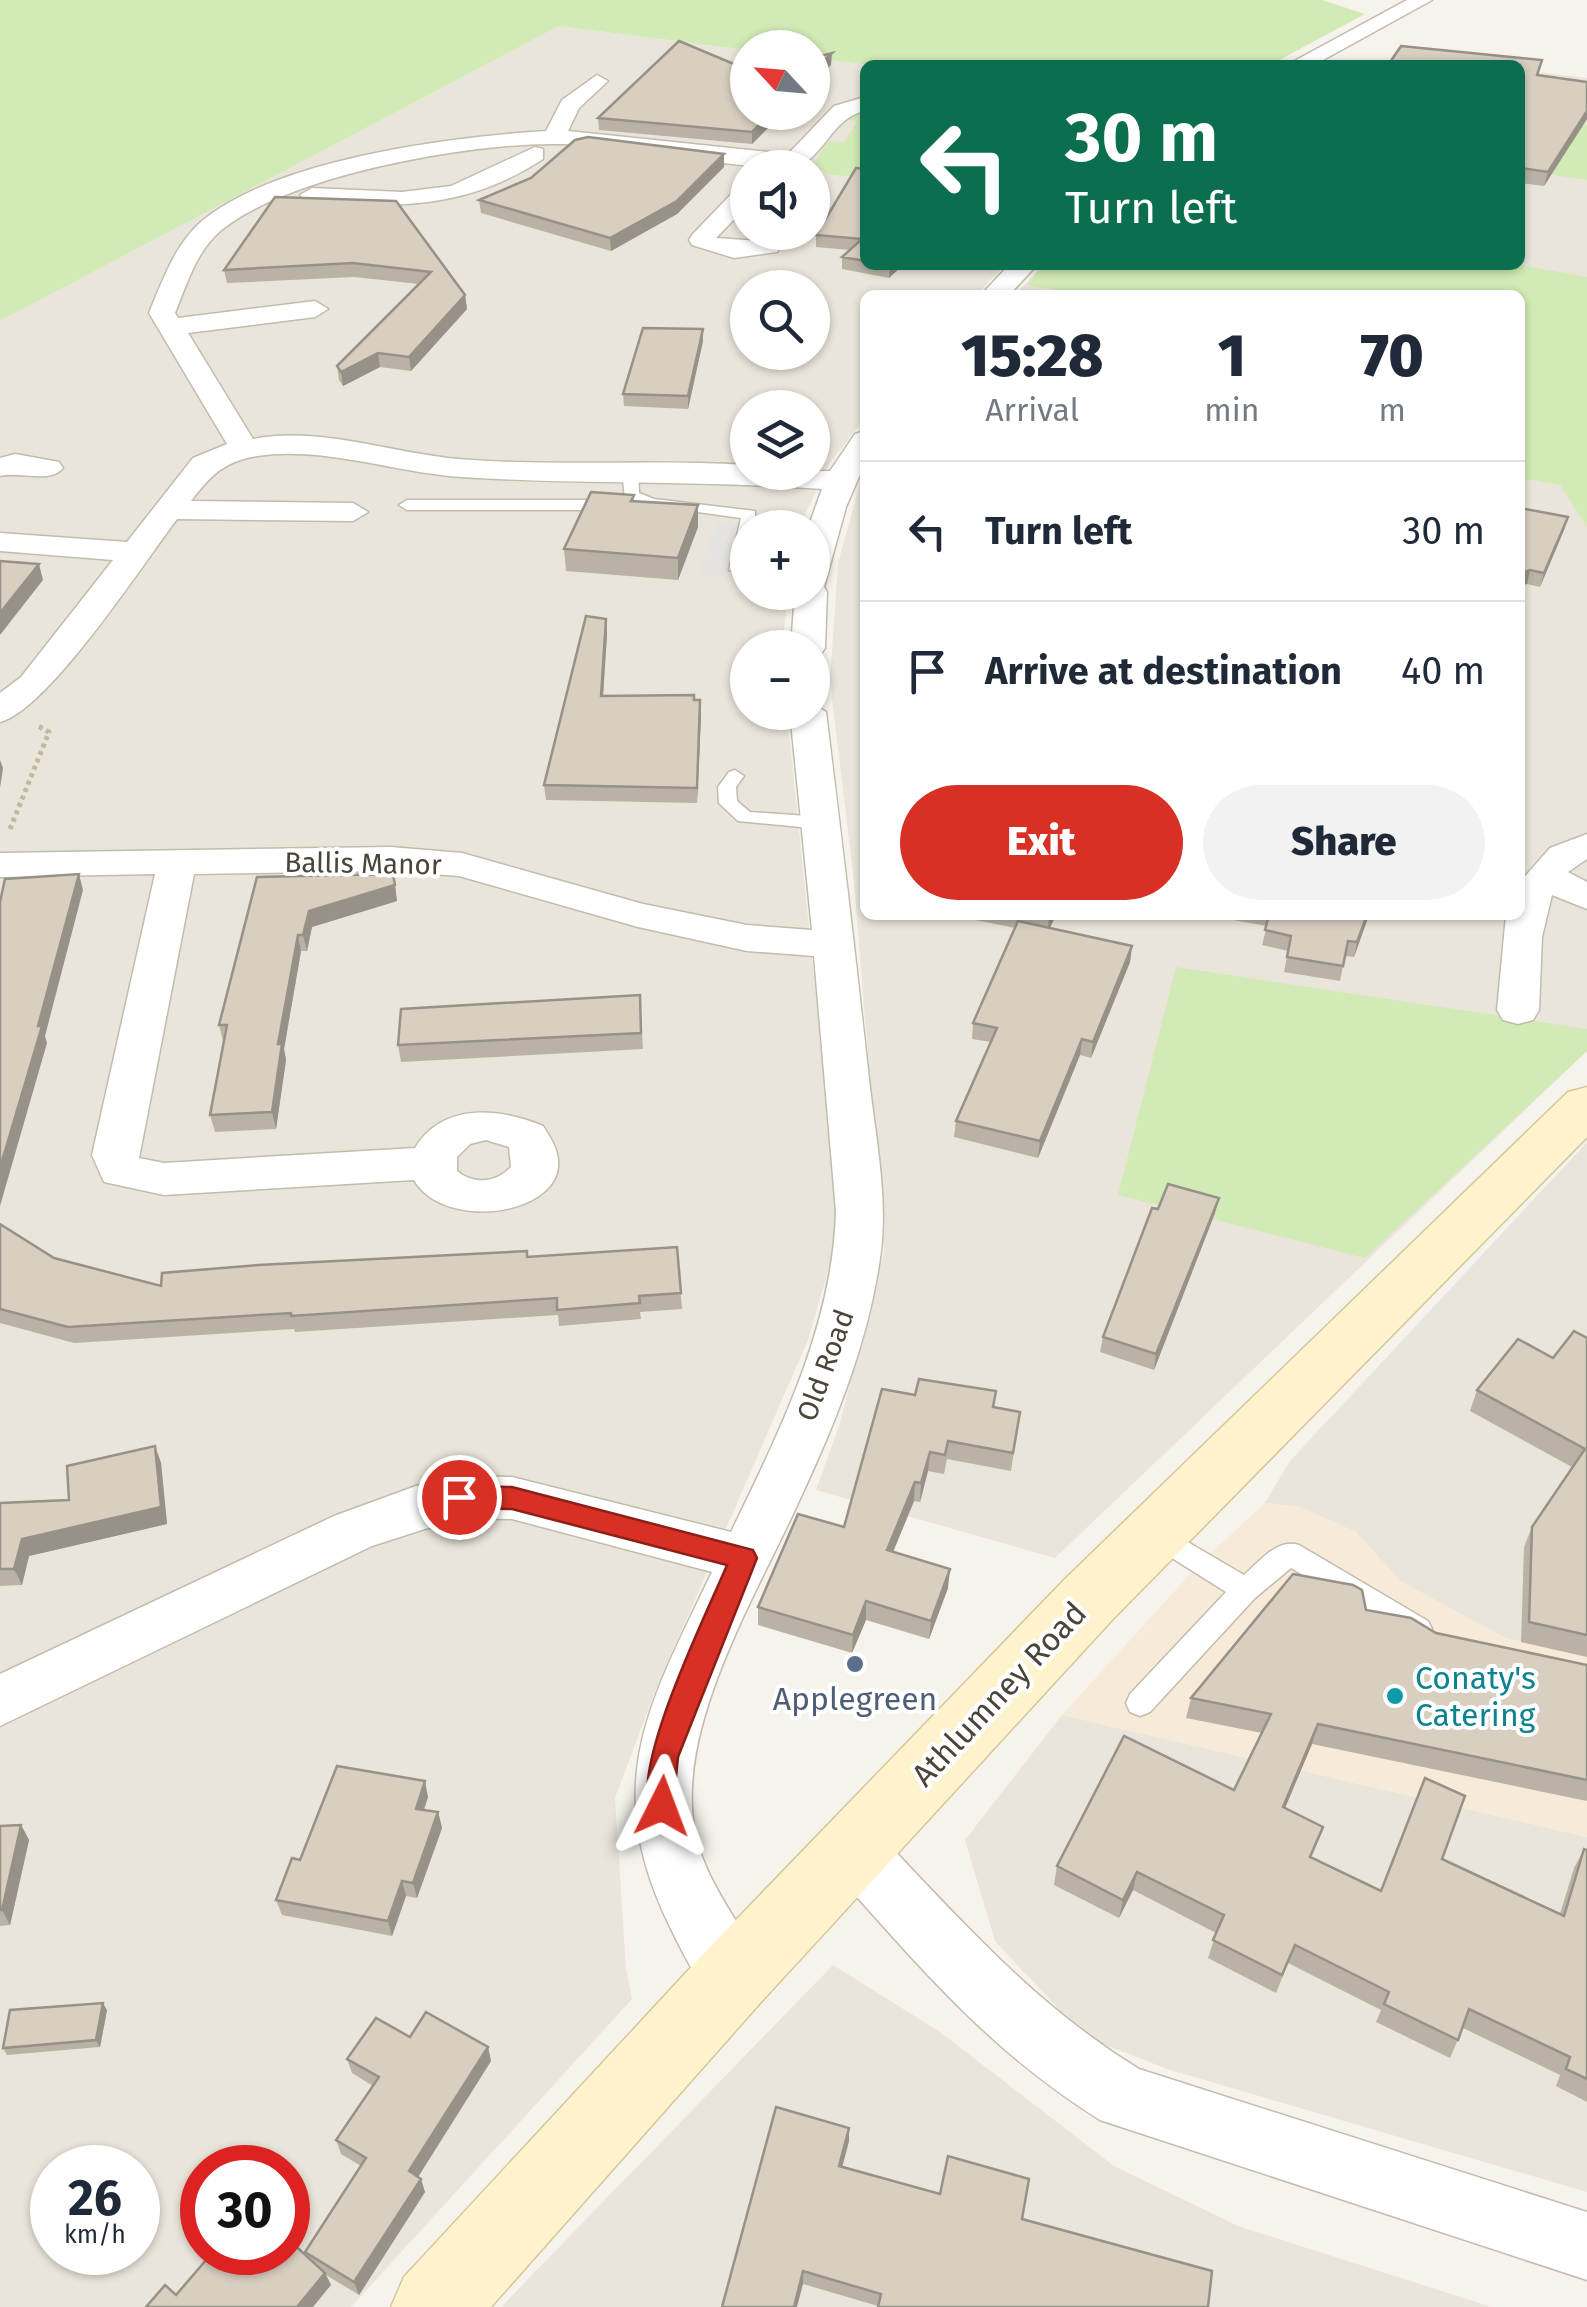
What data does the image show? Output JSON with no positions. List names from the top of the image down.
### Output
{
  "streets": {
    "main road": ["Athlumney Road"],
    "street": ["Ballis Manor", "Old Road"]
  },
  "crossings": [
    ["Ballis Manor", "Old Road"],
    ["Old Road", "Athlumney Road"]
  ],
  "places": ["Applegreen", "Conaty's Catering"],
  "north": "top left",
  "page": {
    "map_buttons": ["+", "−"],
    "turn": ["30 m", "Turn left"],
    "eta": [
      "15:28",
      "Arrival",
      "1",
      "min",
      "70",
      "m"
    ],
    "list": [
      {
        "name": "Turn left",
        "value": "30 m"
      },
      {
        "name": "Arrive at destination",
        "value": "40 m"
      }
    ],
    "buttons": ["Exit", "Share"],
    "speed": "26 km/h",
    "limit": "30"
  }
}
